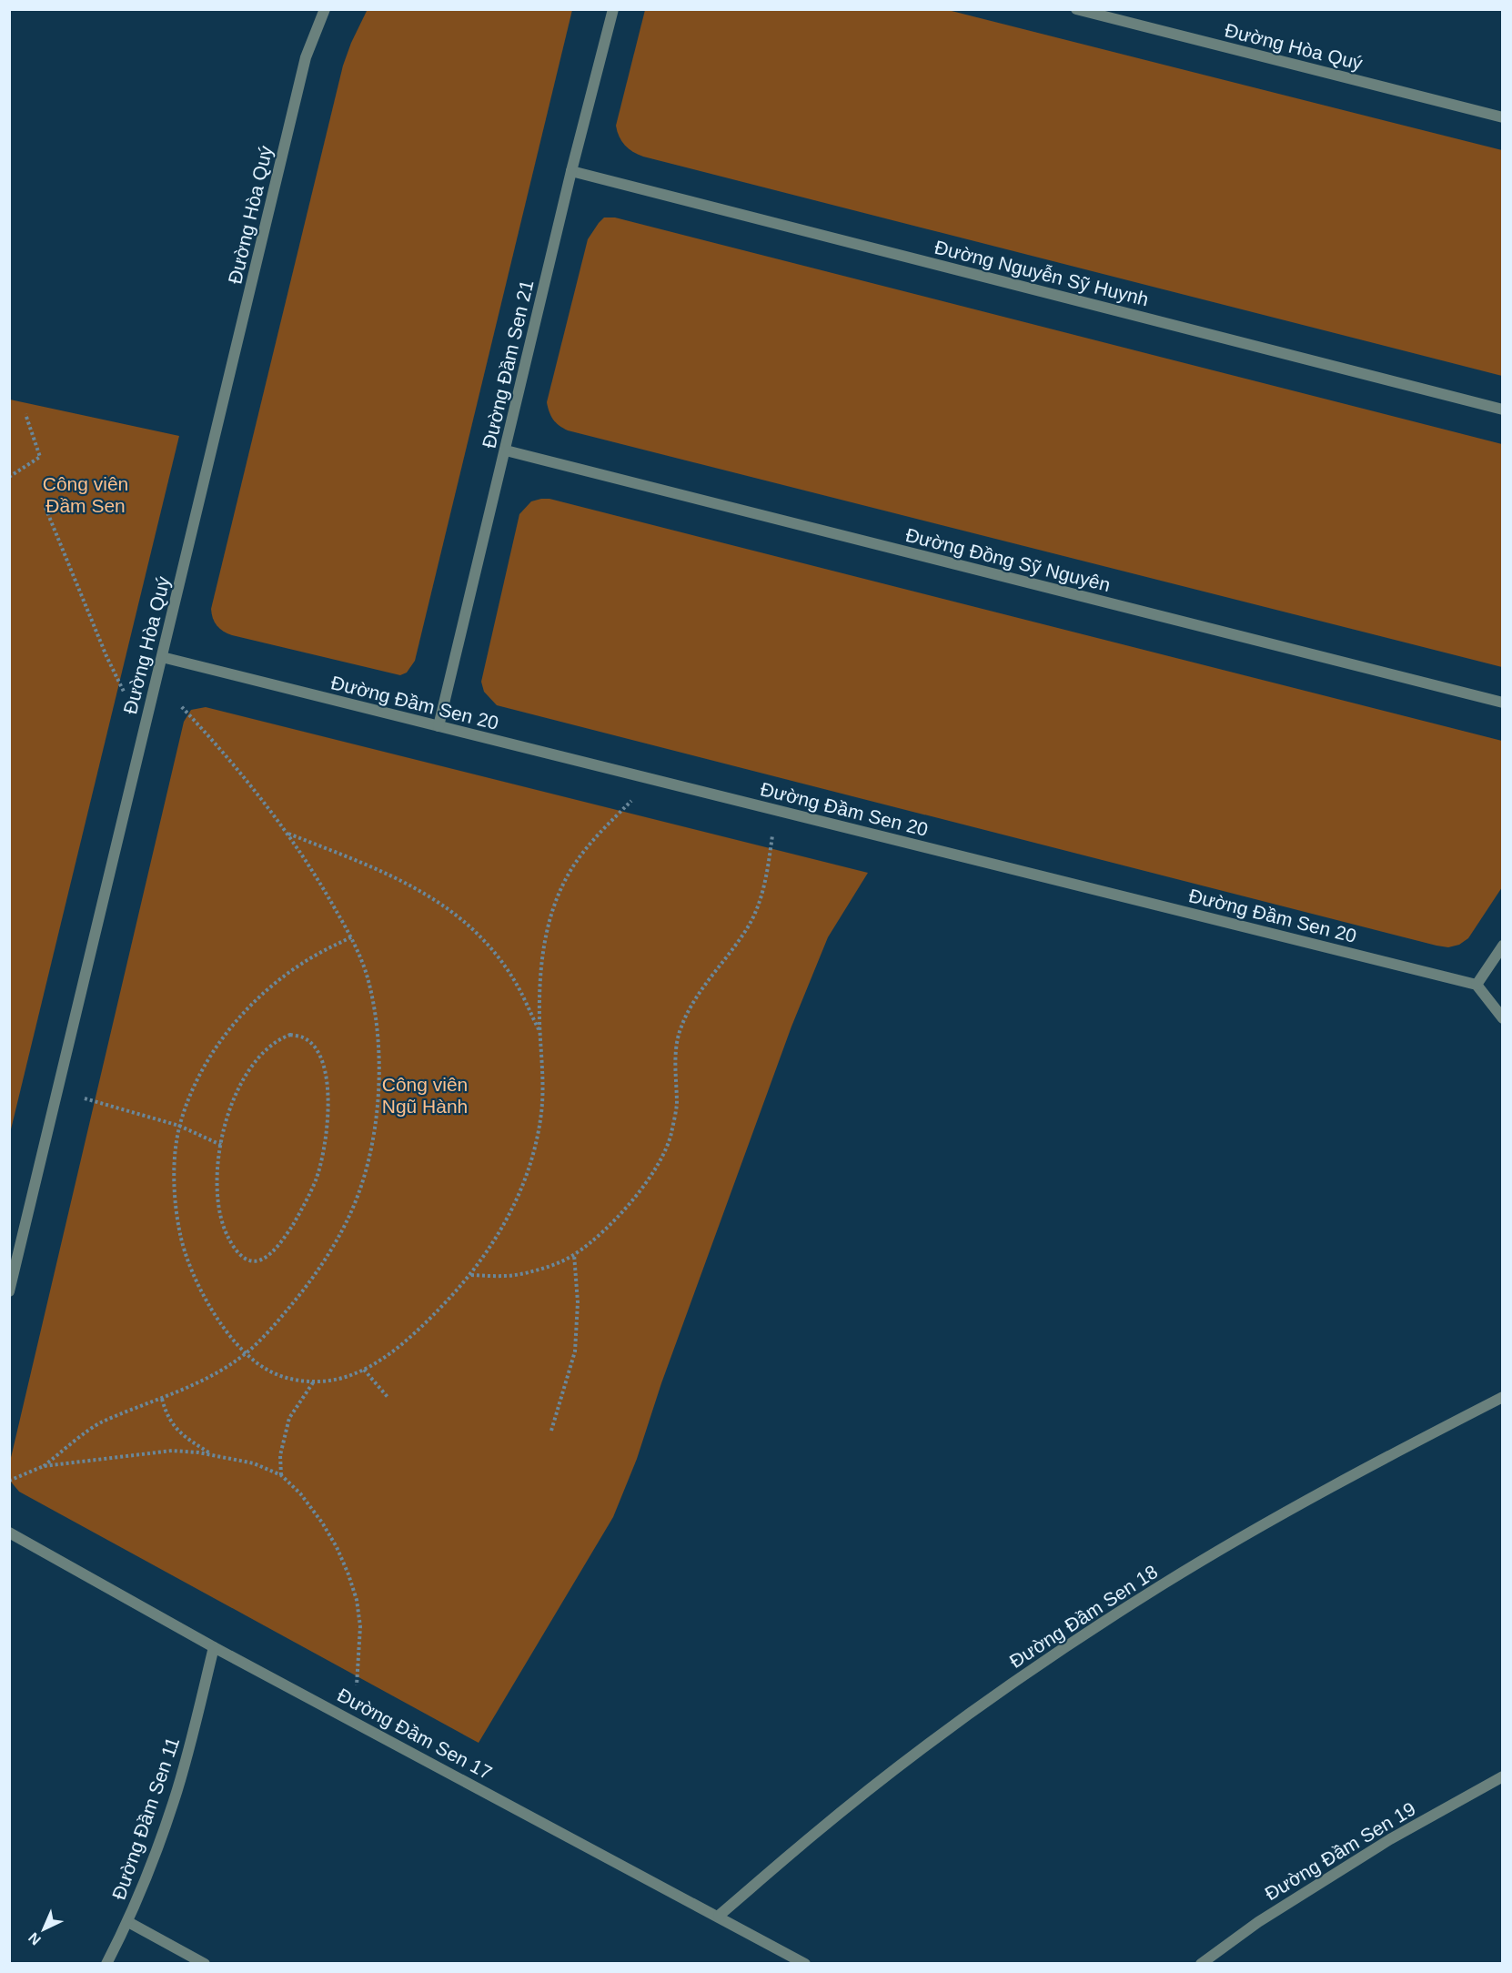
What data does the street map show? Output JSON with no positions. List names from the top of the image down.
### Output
{
  "streets": {
    "street": [
      "Đường Hòa Quý",
      "Đường Nguyễn Sỹ Huynh",
      "Đường Đầm Sen 21",
      "Đường Đồng Sỹ Nguyên",
      "Đường Đầm Sen 20",
      "Đường Đầm Sen 18",
      "Đường Đầm Sen 17",
      "Đường Đầm Sen 11",
      "Đường Đầm Sen 19"
    ]
  },
  "crossings": [
    ["Đường Hòa Quý", "Đường Đầm Sen 20"],
    ["Đường Nguyễn Sỹ Huynh", "Đường Đầm Sen 21"],
    ["Đường Đầm Sen 21", "Đường Đồng Sỹ Nguyên"],
    ["Đường Đầm Sen 21", "Đường Đầm Sen 20"],
    ["Đường Đầm Sen 18", "Đường Đầm Sen 17"],
    ["Đường Đầm Sen 17", "Đường Đầm Sen 11"]
  ],
  "parks": ["Công viên Đầm Sen", "Công viên Ngũ Hành"],
  "north": "bottom left"
}
